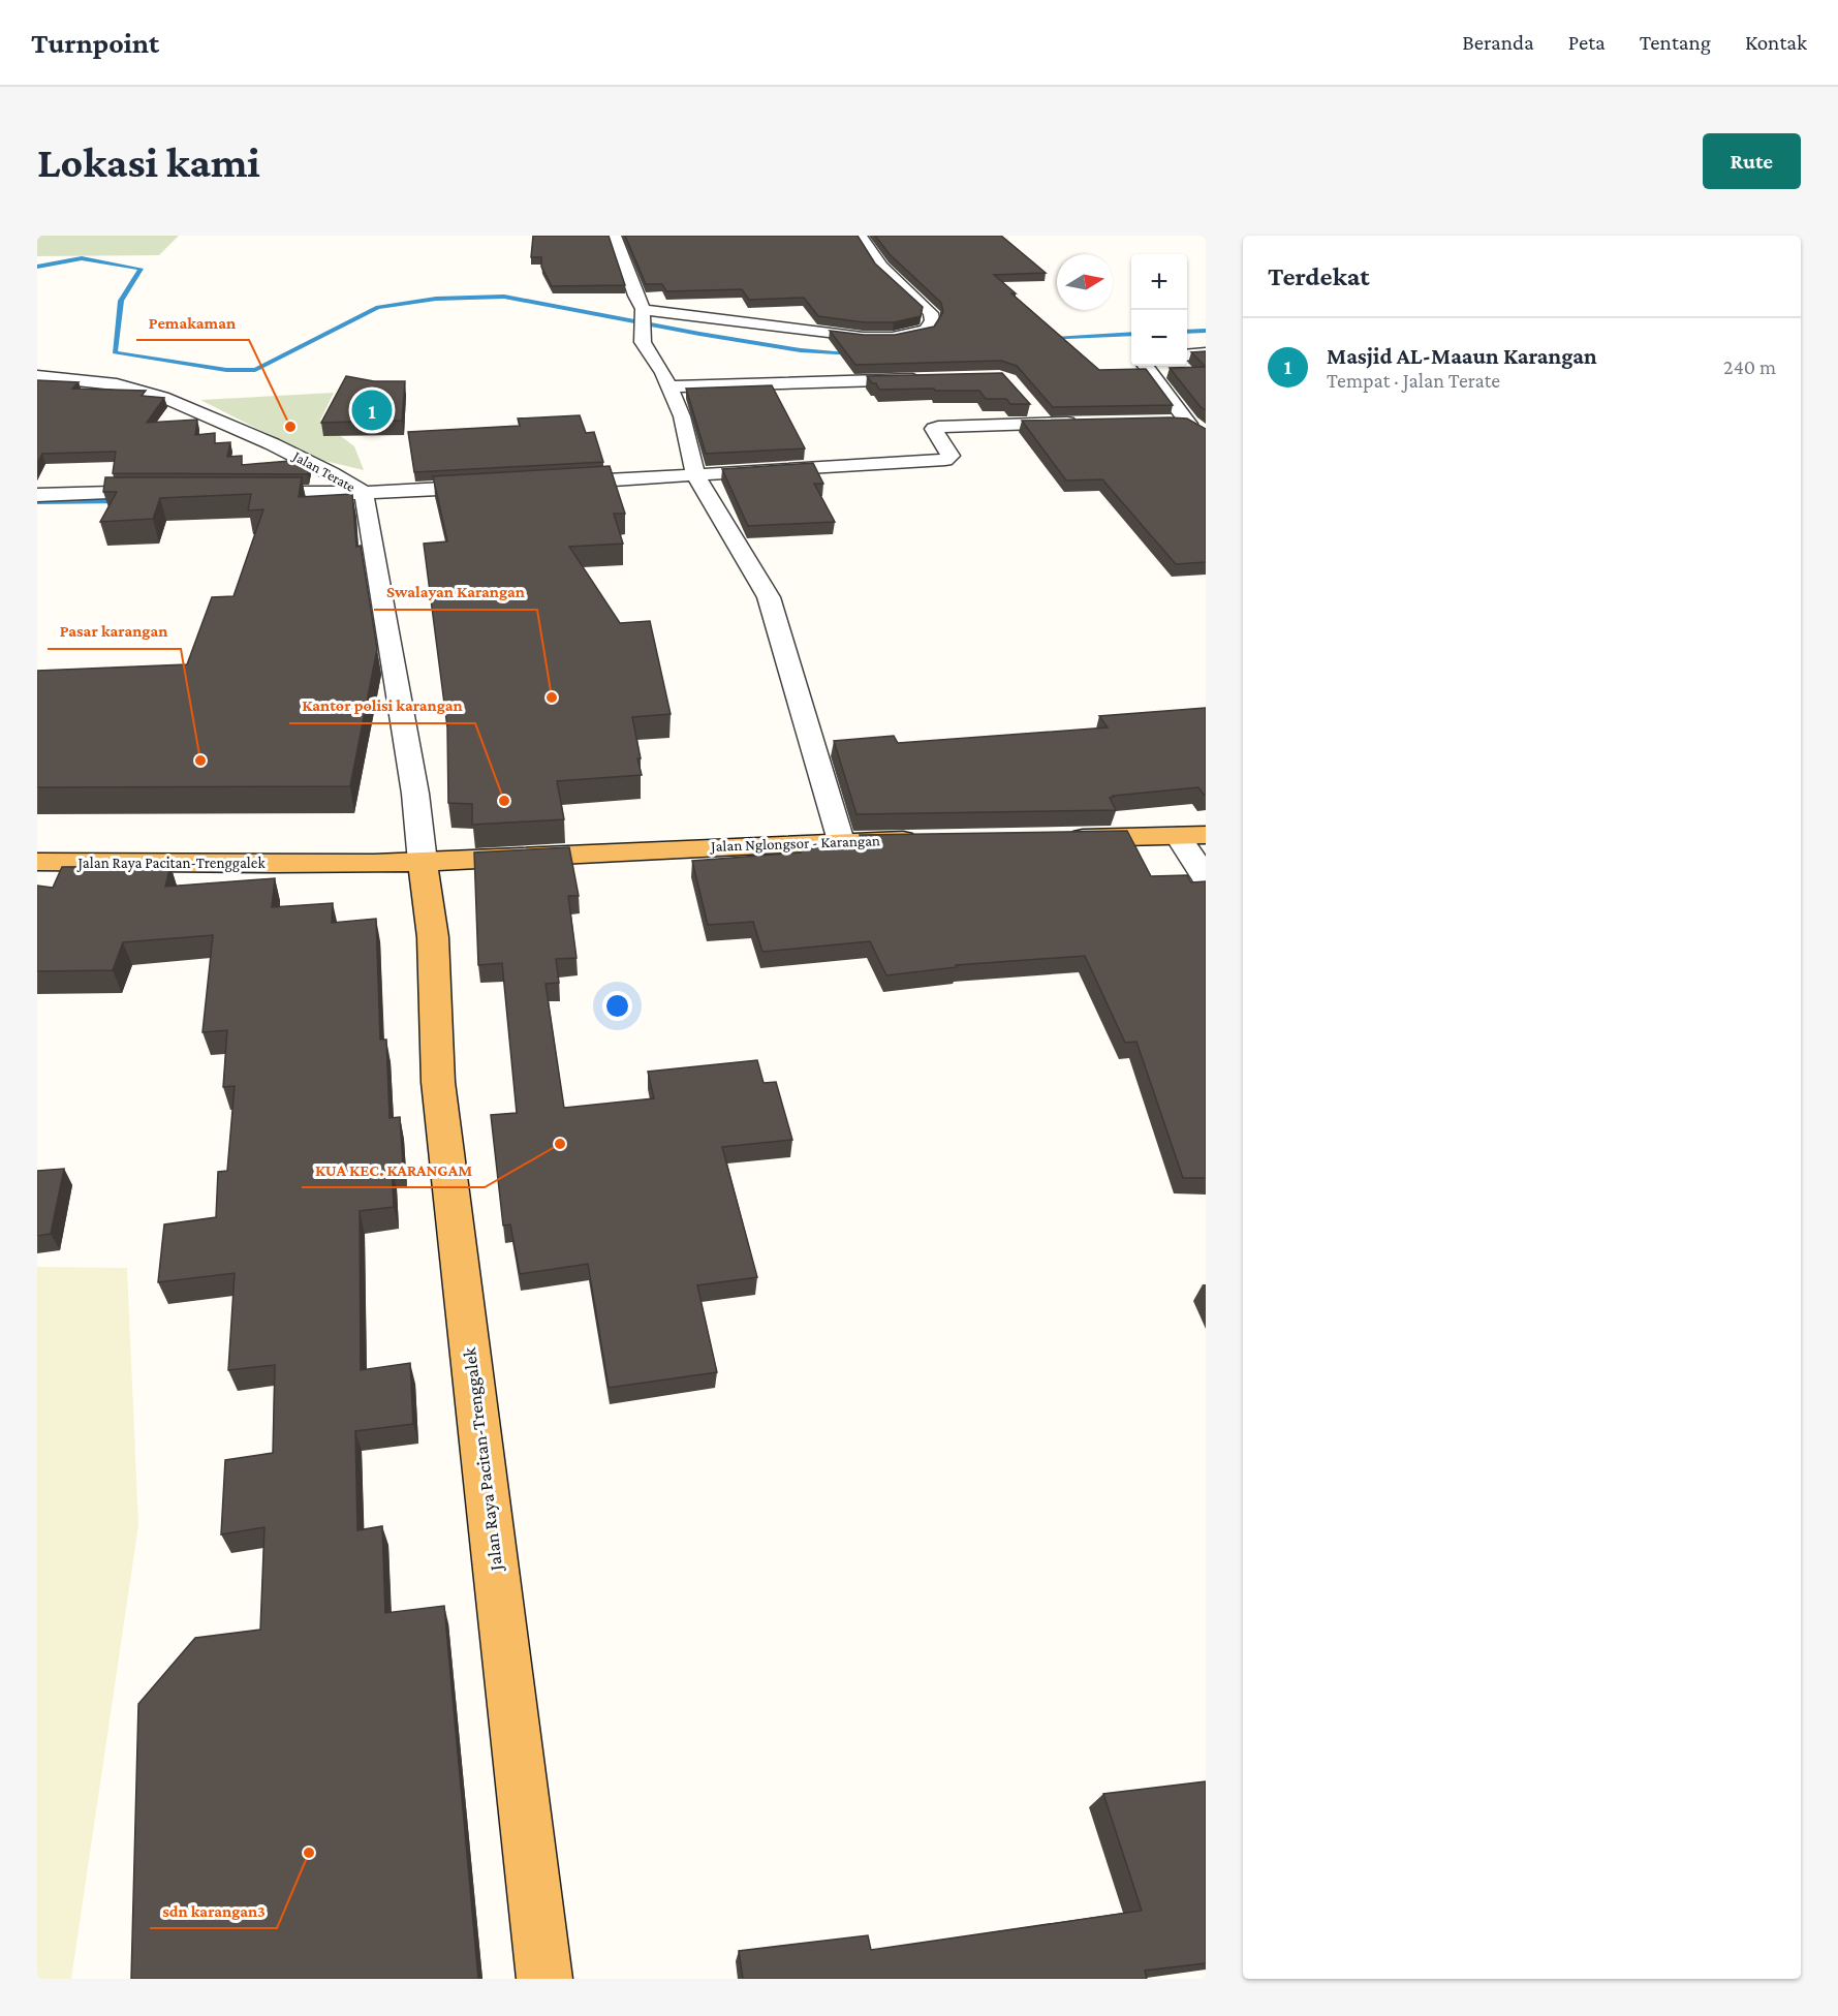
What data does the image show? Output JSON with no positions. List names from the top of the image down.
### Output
{
  "streets": {
    "highway": ["Jalan Nglongsor - Karangan", "Jalan Raya Pacitan-Trenggalek"],
    "street": ["Jalan Terate"]
  },
  "crossings": [
    ["Jalan Terate", "Jalan Nglongsor - Karangan"],
    ["Jalan Terate", "Jalan Raya Pacitan-Trenggalek"],
    ["Jalan Nglongsor - Karangan", "Jalan Raya Pacitan-Trenggalek"]
  ],
  "places": [
    "Pemakaman",
    "Swalayan Karangan",
    "Pasar karangan",
    "Kantor polisi karangan",
    "KUA KEC. KARANGAM",
    "sdn karangan3"
  ],
  "north": "right",
  "page": {
    "header": "Turnpoint",
    "nav": [
      "Beranda",
      "Peta",
      "Tentang",
      "Kontak"
    ],
    "buttons": "Rute",
    "title": "Lokasi kami",
    "heading": "Terdekat",
    "map_buttons": ["+", "−"],
    "list": [
      {
        "mark": "1",
        "name": "Masjid AL-Maaun Karangan",
        "note": "Tempat · Jalan Terate",
        "value": "240 m"
      }
    ],
    "pins": "1"
  }
}
